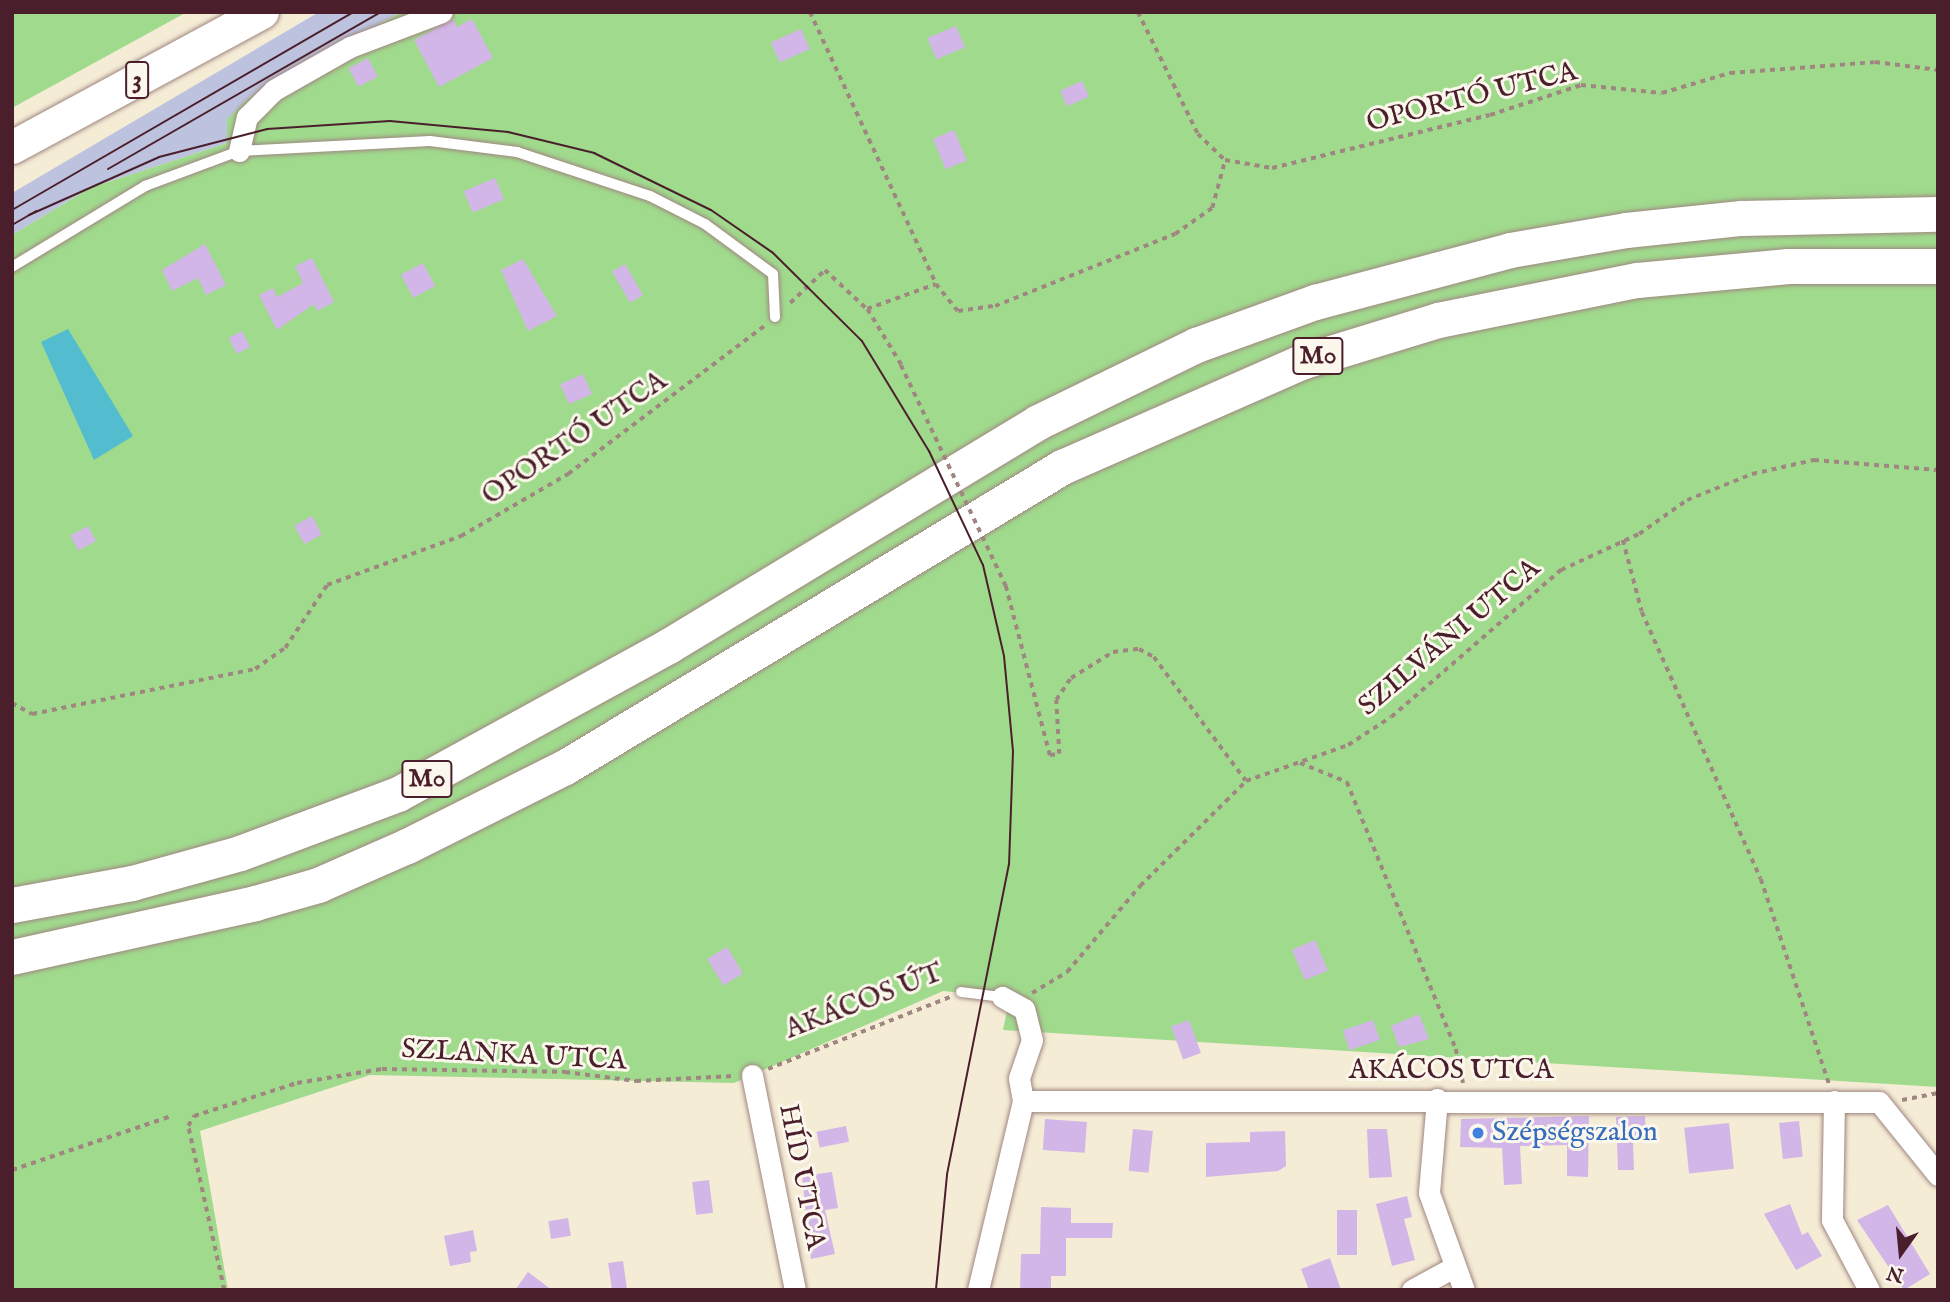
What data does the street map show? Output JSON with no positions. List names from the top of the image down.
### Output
{
  "streets": {
    "highway": ["M0"],
    "main road": ["3"],
    "street": ["AKÁCOS UTCA", "HÍD UTCA"],
    "lane": ["AKÁCOS ÚT"],
    "path": ["OPORTÓ UTCA", "SZILVÁNI UTCA", "SZLANKA UTCA"]
  },
  "crossings": [
    ["SZILVÁNI UTCA", "AKÁCOS ÚT"],
    ["AKÁCOS ÚT", "SZLANKA UTCA"],
    ["AKÁCOS ÚT", "HÍD UTCA"],
    ["SZLANKA UTCA", "HÍD UTCA"]
  ],
  "places": ["Szépségszalon"],
  "north": "bottom"
}
